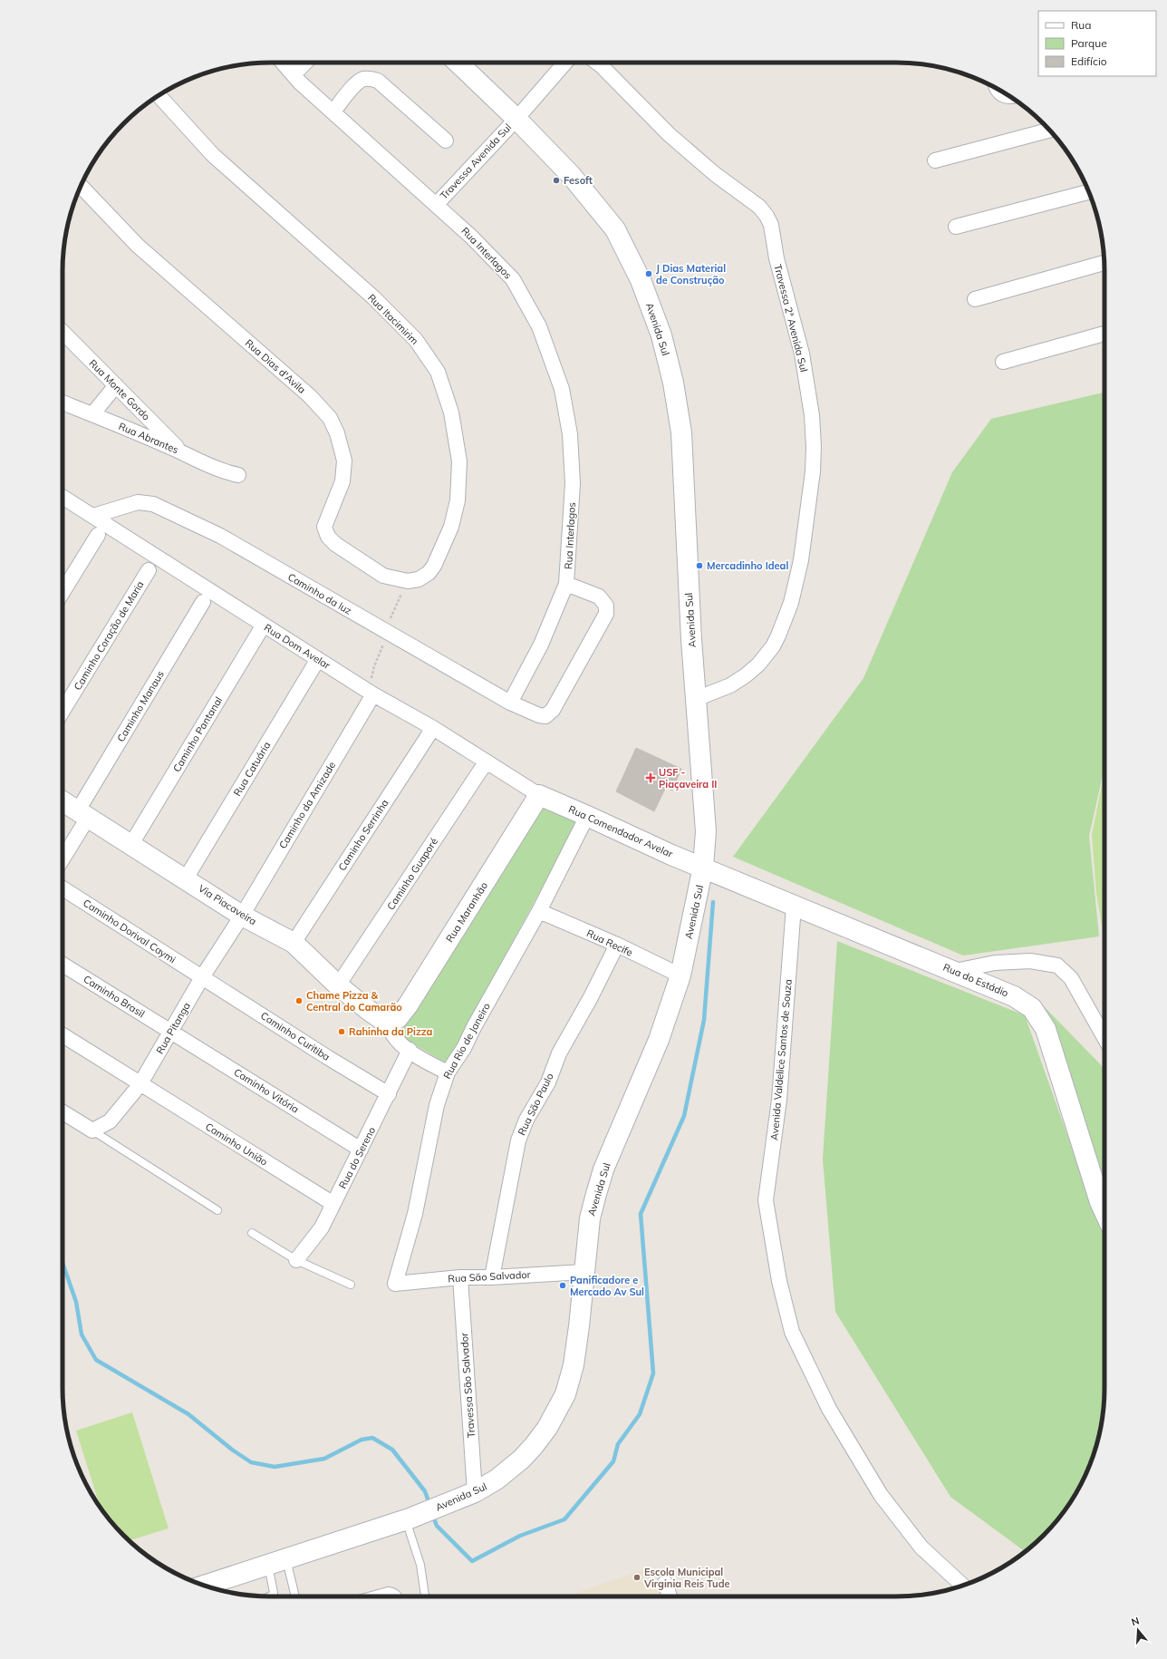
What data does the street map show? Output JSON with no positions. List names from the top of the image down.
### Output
{
  "streets": {
    "street": [
      "Travessa Avenida Sul",
      "Rua Interlagos",
      "Travessa 2ª Avenida Sul",
      "Rua Itacimirim",
      "Avenida Sul",
      "Rua Dias d'Avila",
      "Rua Monte Gordo",
      "Rua Abrantes",
      "Caminho da luz",
      "Caminho Coração de Maria",
      "Rua Dom Avelar",
      "Caminho Manaus",
      "Caminho Pantanal",
      "Rua Catuária",
      "Caminho da Amizade",
      "Rua Comendador Avelar",
      "Caminho Serrinha",
      "Caminho Guaporé",
      "Via Piacaveira",
      "Rua Maranhão",
      "Caminho Dorival Caymi",
      "Rua Recife",
      "Rua do Estádio",
      "Caminho Brasil",
      "Rua Pitanga",
      "Caminho Curitiba",
      "Rua Rio de Janeiro",
      "Avenida Valdelice Santos de Souza",
      "Caminho Vitória",
      "Rua São Paulo",
      "Caminho União",
      "Rua do Sereno",
      "Rua São Salvador",
      "Travessa São Salvador"
    ]
  },
  "crossings": [
    ["Travessa Avenida Sul", "Rua Interlagos"],
    ["Travessa Avenida Sul", "Avenida Sul"],
    ["Rua Interlagos", "Caminho da luz"],
    ["Travessa 2ª Avenida Sul", "Avenida Sul"],
    ["Rua Itacimirim", "Rua Dias d'Avila"],
    ["Avenida Sul", "Rua Comendador Avelar"],
    ["Avenida Sul", "Rua Recife"],
    ["Avenida Sul", "Rua do Estádio"],
    ["Avenida Sul", "Rua São Salvador"],
    ["Avenida Sul", "Travessa São Salvador"],
    ["Rua Monte Gordo", "Rua Abrantes"],
    ["Caminho da luz", "Rua Dom Avelar"],
    ["Rua Dom Avelar", "Caminho Pantanal"],
    ["Rua Dom Avelar", "Rua Catuária"],
    ["Rua Dom Avelar", "Caminho da Amizade"],
    ["Rua Dom Avelar", "Rua Comendador Avelar"],
    ["Rua Dom Avelar", "Caminho Serrinha"],
    ["Rua Dom Avelar", "Caminho Guaporé"],
    ["Rua Dom Avelar", "Rua Maranhão"],
    ["Caminho Manaus", "Via Piacaveira"],
    ["Caminho Pantanal", "Via Piacaveira"],
    ["Rua Catuária", "Via Piacaveira"],
    ["Caminho da Amizade", "Via Piacaveira"],
    ["Caminho da Amizade", "Rua Pitanga"],
    ["Rua Comendador Avelar", "Rua Maranhão"],
    ["Rua Comendador Avelar", "Rua do Estádio"],
    ["Rua Comendador Avelar", "Rua Rio de Janeiro"],
    ["Caminho Serrinha", "Via Piacaveira"],
    ["Caminho Guaporé", "Via Piacaveira"],
    ["Via Piacaveira", "Rua Maranhão"],
    ["Via Piacaveira", "Rua Pitanga"],
    ["Caminho Dorival Caymi", "Rua Pitanga"],
    ["Caminho Dorival Caymi", "Caminho Curitiba"],
    ["Rua Recife", "Rua Rio de Janeiro"],
    ["Rua Recife", "Rua São Paulo"],
    ["Rua do Estádio", "Avenida Valdelice Santos de Souza"],
    ["Caminho Brasil", "Rua Pitanga"],
    ["Caminho Brasil", "Caminho Vitória"],
    ["Rua Pitanga", "Caminho Curitiba"],
    ["Rua Pitanga", "Caminho Vitória"],
    ["Rua Pitanga", "Caminho União"],
    ["Caminho Curitiba", "Rua do Sereno"],
    ["Rua Rio de Janeiro", "Rua São Salvador"],
    ["Caminho Vitória", "Rua do Sereno"],
    ["Rua São Paulo", "Rua São Salvador"],
    ["Caminho União", "Rua do Sereno"],
    ["Rua São Salvador", "Travessa São Salvador"]
  ],
  "places": {
    "other": [
      "Fesoft",
      "J Dias Material de Construção",
      "Mercadinho Ideal",
      "Chame Pizza & Central do Camarão",
      "Rahinha da Pizza",
      "Panificadore e Mercado Av Sul",
      "Escola Municipal Virginia Reis Tude"
    ],
    "health": ["USF - Piaçaveira II"]
  },
  "legend": ["Rua", "Parque", "Edifício"],
  "north": "top"
}
